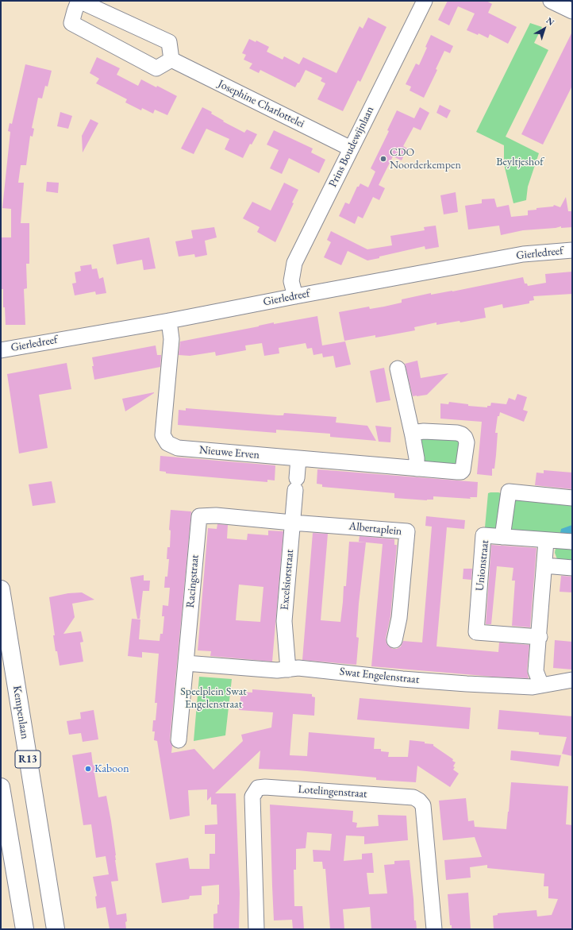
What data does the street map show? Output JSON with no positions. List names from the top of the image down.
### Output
{
  "streets": {
    "main road": ["Kempenlaan", "R13"],
    "street": [
      "Josephine Charlottelei",
      "Prins Boudewijnlaan",
      "Gierledreef",
      "Nieuwe Erven",
      "Albertaplein",
      "Unionstraat",
      "Excelsiorstraat",
      "Racingstraat",
      "Swat Engelenstraat",
      "Lotelingenstraat"
    ]
  },
  "crossings": [
    ["Josephine Charlottelei", "Prins Boudewijnlaan"],
    ["Prins Boudewijnlaan", "Gierledreef"],
    ["Gierledreef", "Nieuwe Erven"],
    ["Nieuwe Erven", "Excelsiorstraat"],
    ["Albertaplein", "Excelsiorstraat"],
    ["Albertaplein", "Racingstraat"],
    ["Excelsiorstraat", "Racingstraat"],
    ["Excelsiorstraat", "Swat Engelenstraat"],
    ["Racingstraat", "Swat Engelenstraat"]
  ],
  "parks": ["Beyltjeshof", "Speelplein Swat Engelenstraat"],
  "places": ["CDO Noorderkempen", "Kaboon"],
  "north": "top right"
}
